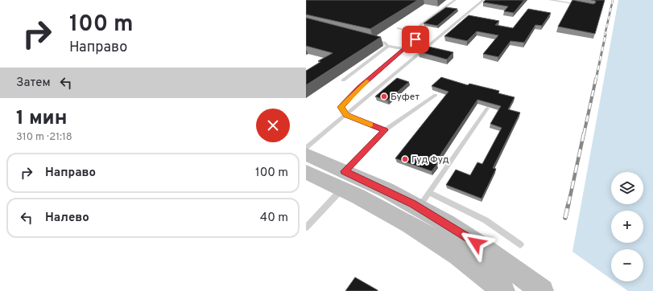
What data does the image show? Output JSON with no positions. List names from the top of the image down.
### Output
{
  "places": ["Буфет", "Гуд Фуд"],
  "page": {
    "turn": ["100 m", "Направо"],
    "then": "Затем",
    "heading": ["1 мин", "310 m · 21:18"],
    "list": [
      {
        "name": "Направо",
        "value": "100 m"
      },
      {
        "name": "Налево",
        "value": "40 m"
      }
    ],
    "map_buttons": ["+", "−"]
  }
}
